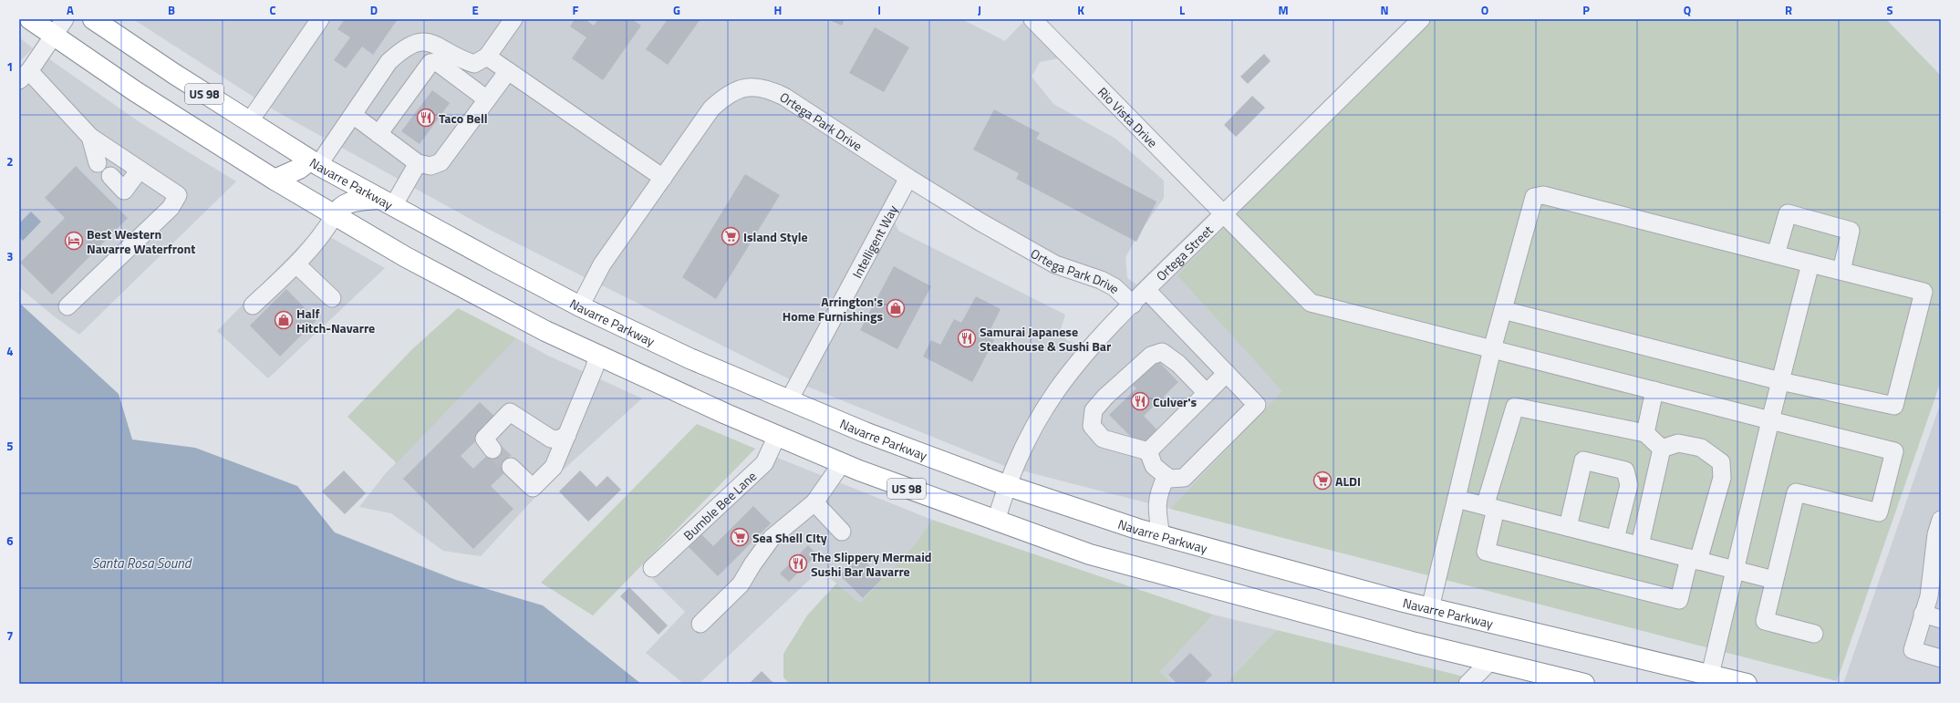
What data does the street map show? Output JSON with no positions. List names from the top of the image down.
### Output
{
  "streets": {
    "highway": ["US 98", "Navarre Parkway"],
    "street": [
      "Rio Vista Drive",
      "Ortega Park Drive",
      "Intelligent Way",
      "Ortega Street",
      "Bumble Bee Lane"
    ]
  },
  "crossings": [
    ["US 98", "Ortega Street"],
    ["US 98", "Bumble Bee Lane"],
    ["Rio Vista Drive", "Ortega Street"],
    ["Ortega Park Drive", "Navarre Parkway"],
    ["Ortega Park Drive", "Intelligent Way"],
    ["Ortega Park Drive", "Ortega Street"],
    ["Navarre Parkway", "Intelligent Way"],
    ["Navarre Parkway", "Ortega Street"]
  ],
  "water": ["Santa Rosa Sound"],
  "places": {
    "restaurant": [
      "Taco Bell",
      "Samurai Japanese Steakhouse & Sushi Bar",
      "Culver's",
      "The Slippery Mermaid Sushi Bar Navarre"
    ],
    "supermarket": ["Island Style", "ALDI", "Sea Shell CIty"],
    "hotel": ["Best Western Navarre Waterfront"],
    "shop": ["Arrington's Home Furnishings", "Half Hitch-Navarre"]
  },
  "grid": {
    "columns": [
      "A",
      "B",
      "C",
      "D",
      "E",
      "F",
      "G",
      "H",
      "I",
      "J",
      "K",
      "L",
      "M",
      "N",
      "O",
      "P",
      "Q",
      "R",
      "S"
    ],
    "rows": [
      "1",
      "2",
      "3",
      "4",
      "5",
      "6",
      "7"
    ]
  }
}
